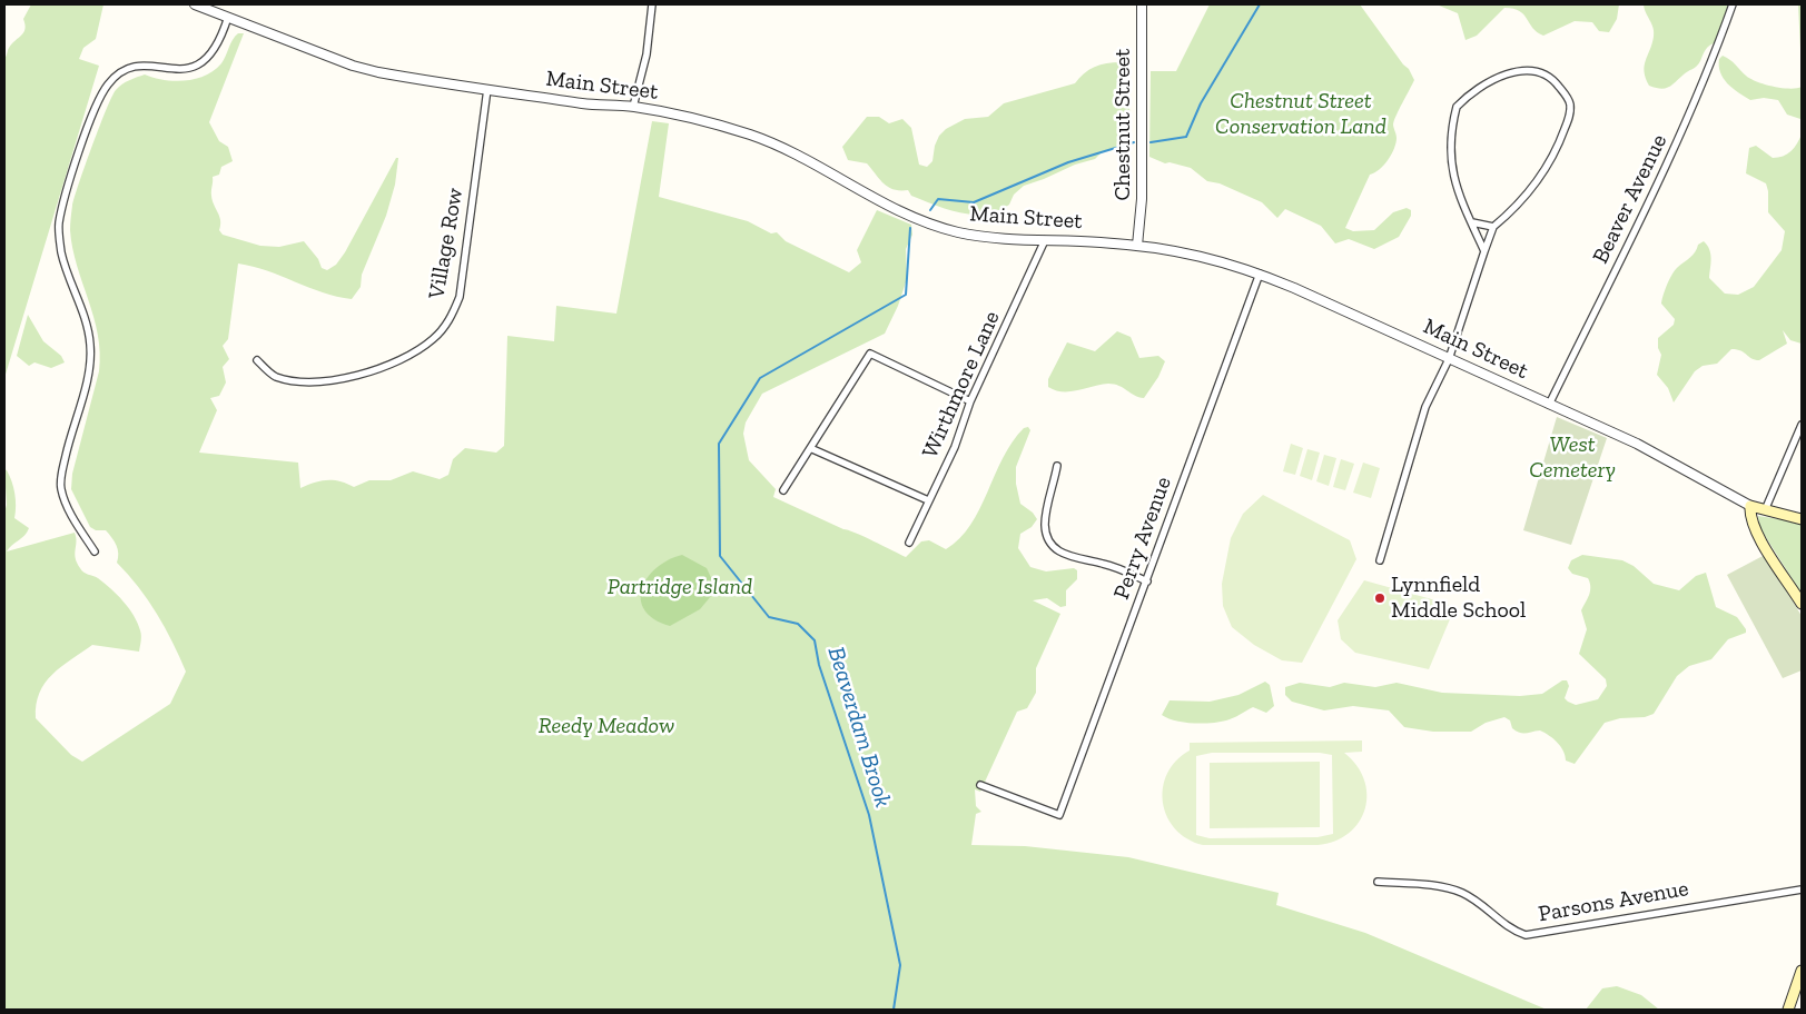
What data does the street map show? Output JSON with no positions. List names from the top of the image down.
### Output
{
  "streets": {
    "main road": ["Main Street"],
    "street": [
      "Chestnut Street",
      "Beaver Avenue",
      "Village Row",
      "Wirthmore Lane",
      "Perry Avenue",
      "Parsons Avenue"
    ]
  },
  "crossings": [
    ["Main Street", "Chestnut Street"],
    ["Main Street", "Beaver Avenue"],
    ["Main Street", "Village Row"],
    ["Main Street", "Wirthmore Lane"],
    ["Main Street", "Perry Avenue"]
  ],
  "water": ["Beaverdam Brook"],
  "parks": [
    "Chestnut Street Conservation Land",
    "West Cemetery",
    "Partridge Island",
    "Reedy Meadow"
  ],
  "places": ["Lynnfield Middle School"]
}
